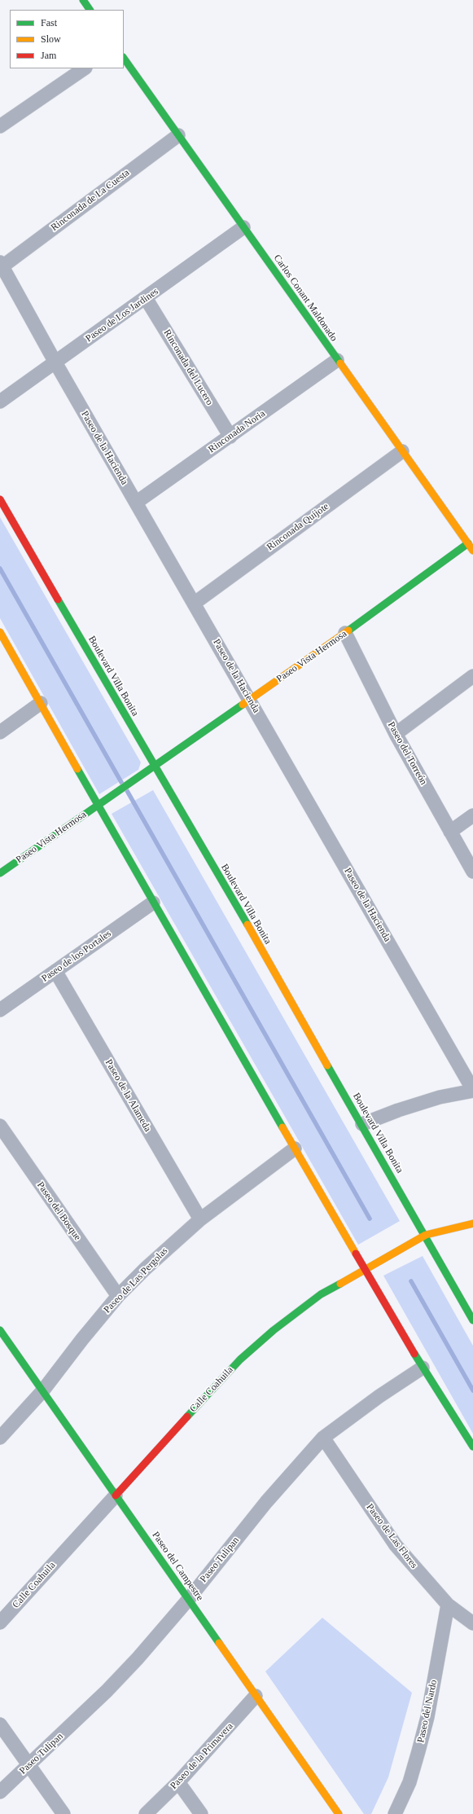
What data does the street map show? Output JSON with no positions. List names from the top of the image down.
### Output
{
  "streets": {
    "street": [
      "Rinconada de La Cuesta",
      "Carlos Conant Maldonado",
      "Paseo de Los Jardines",
      "Rinconada del Lucero",
      "Rinconada Noria",
      "Paseo de la Hacienda",
      "Rinconada Quijote",
      "Paseo Vista Hermosa",
      "Boulevard Villa Bonita",
      "Paseo del Torreón",
      "Paseo de los Portales",
      "Paseo de la Alameda",
      "Paseo del Bosque",
      "Paseo de Las Pergolas",
      "Calle Coahuila",
      "Paseo de Las Flores",
      "Paseo Tulipan",
      "Paseo del Campestre",
      "Paseo del Nardo",
      "Paseo de la Primavera"
    ]
  },
  "crossings": [
    ["Rinconada de La Cuesta", "Carlos Conant Maldonado"],
    ["Rinconada de La Cuesta", "Paseo de la Hacienda"],
    ["Carlos Conant Maldonado", "Paseo de Los Jardines"],
    ["Carlos Conant Maldonado", "Rinconada Noria"],
    ["Carlos Conant Maldonado", "Rinconada Quijote"],
    ["Carlos Conant Maldonado", "Paseo Vista Hermosa"],
    ["Paseo de Los Jardines", "Rinconada del Lucero"],
    ["Paseo de Los Jardines", "Paseo de la Hacienda"],
    ["Rinconada del Lucero", "Rinconada Noria"],
    ["Rinconada Noria", "Paseo de la Hacienda"],
    ["Paseo de la Hacienda", "Rinconada Quijote"],
    ["Paseo de la Hacienda", "Paseo Vista Hermosa"],
    ["Paseo Vista Hermosa", "Boulevard Villa Bonita"],
    ["Paseo Vista Hermosa", "Paseo del Torreón"],
    ["Boulevard Villa Bonita", "Calle Coahuila"],
    ["Paseo de los Portales", "Paseo de la Alameda"],
    ["Paseo de la Alameda", "Paseo de Las Pergolas"],
    ["Paseo del Bosque", "Paseo de Las Pergolas"],
    ["Paseo de Las Pergolas", "Paseo del Campestre"],
    ["Calle Coahuila", "Paseo del Campestre"],
    ["Paseo de Las Flores", "Paseo Tulipan"],
    ["Paseo de Las Flores", "Paseo del Nardo"],
    ["Paseo Tulipan", "Paseo del Campestre"],
    ["Paseo del Campestre", "Paseo de la Primavera"]
  ],
  "legend": ["Fast", "Slow", "Jam"]
}
